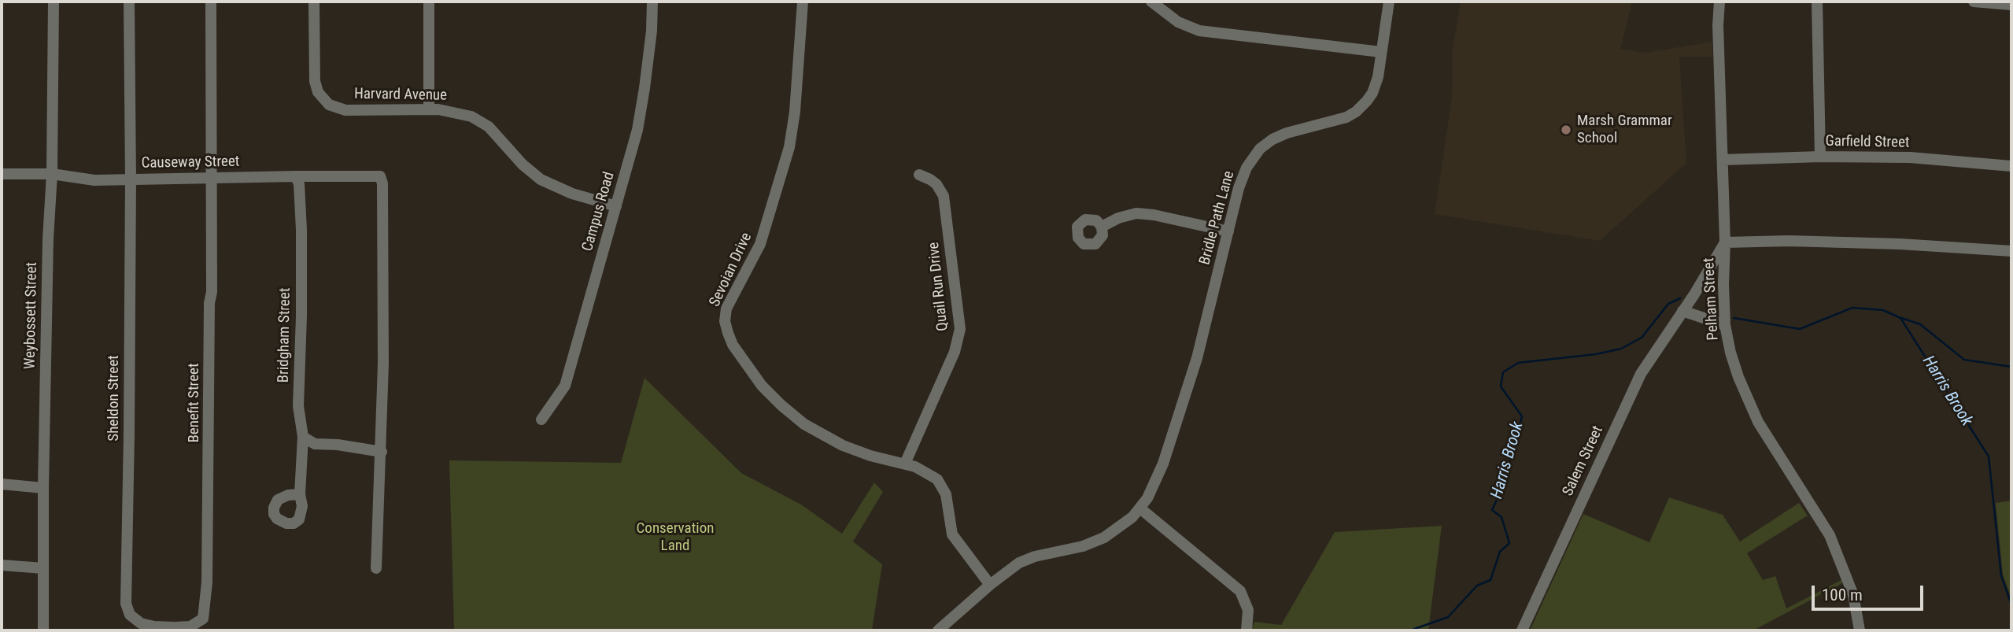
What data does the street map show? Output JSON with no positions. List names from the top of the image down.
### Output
{
  "streets": {
    "street": [
      "Harvard Avenue",
      "Garfield Street",
      "Causeway Street",
      "Campus Road",
      "Bridle Path Lane",
      "Sevoian Drive",
      "Quail Run Drive",
      "Pelham Street",
      "Weybossett Street",
      "Bridgham Street",
      "Sheldon Street",
      "Benefit Street",
      "Salem Street"
    ]
  },
  "crossings": [
    ["Harvard Avenue", "Campus Road"],
    ["Garfield Street", "Pelham Street"],
    ["Causeway Street", "Weybossett Street"],
    ["Causeway Street", "Bridgham Street"],
    ["Causeway Street", "Sheldon Street"],
    ["Causeway Street", "Benefit Street"],
    ["Bridle Path Lane", "Sevoian Drive"],
    ["Sevoian Drive", "Quail Run Drive"],
    ["Pelham Street", "Salem Street"],
    ["Sheldon Street", "Benefit Street"]
  ],
  "water": ["Harris Brook"],
  "parks": ["Conservation Land"],
  "places": ["Marsh Grammar School"],
  "scale_bar": "100 m"
}
